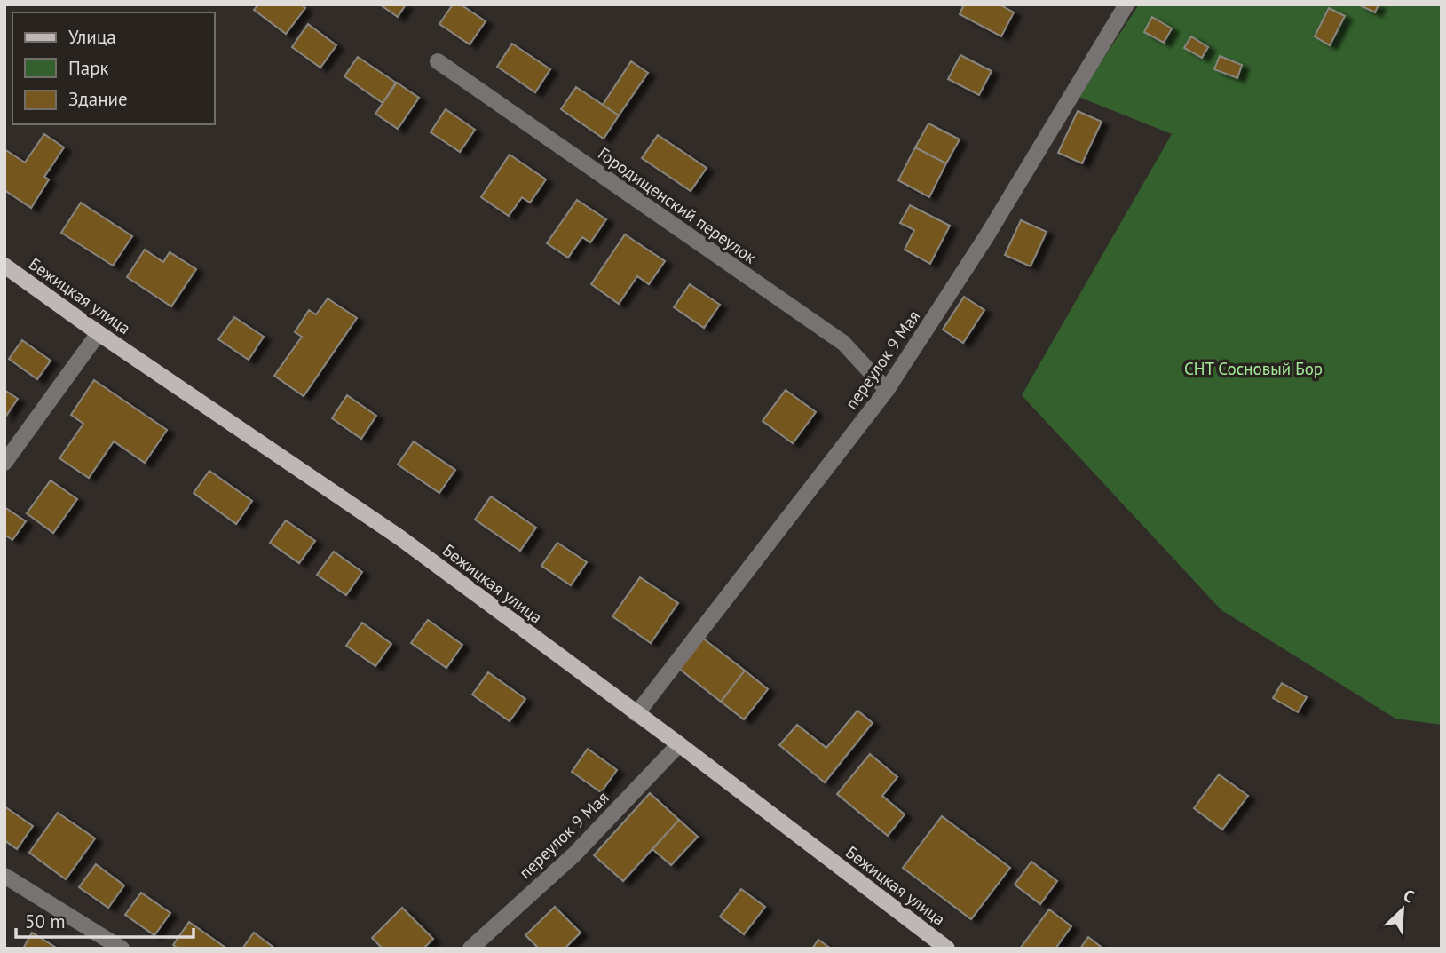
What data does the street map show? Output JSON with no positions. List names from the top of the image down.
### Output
{
  "streets": {
    "main road": ["Бежицкая улица"],
    "street": ["Городищенский переулок", "переулок 9 Мая"]
  },
  "crossings": [
    ["Городищенский переулок", "переулок 9 Мая"],
    ["Бежицкая улица", "переулок 9 Мая"]
  ],
  "parks": ["СНТ Сосновый Бор"],
  "legend": ["Улица", "Парк", "Здание"],
  "scale_bar": "50 m",
  "north": "top right"
}
